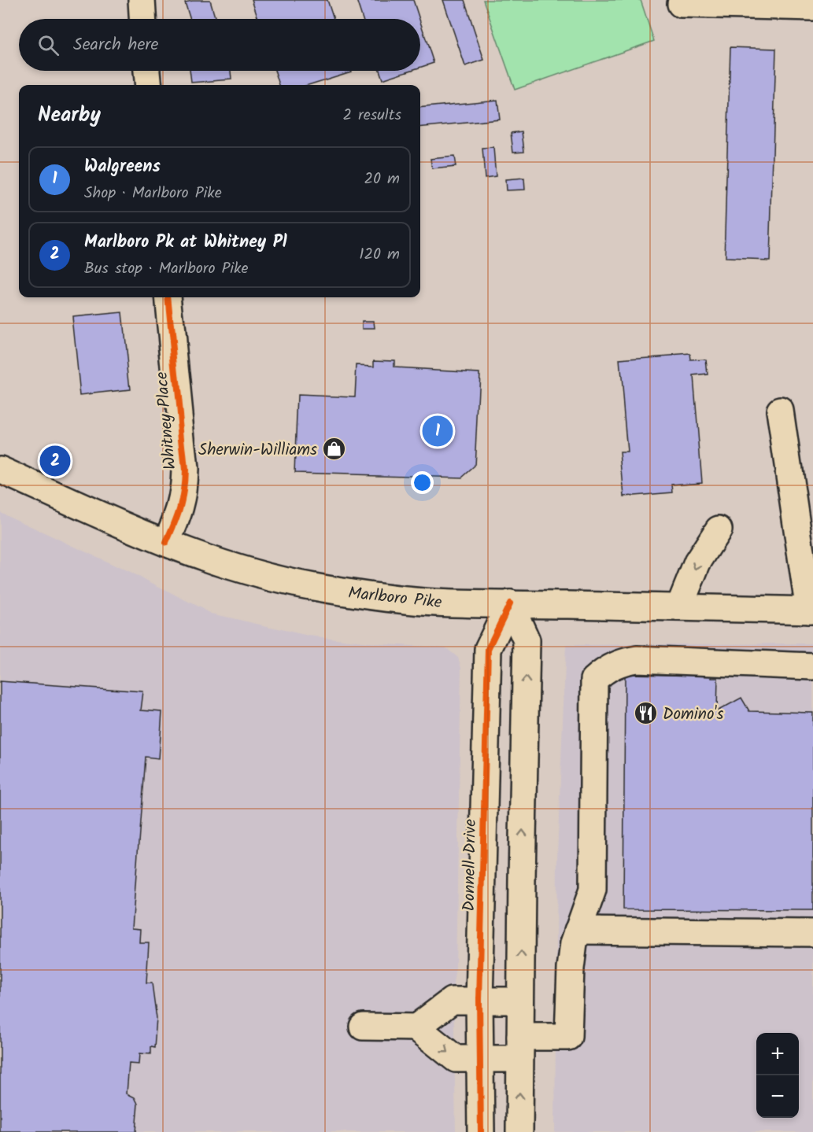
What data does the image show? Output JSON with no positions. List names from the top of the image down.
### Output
{
  "streets": {
    "street": ["Whitney Place", "Marlboro Pike", "Donnell Drive"]
  },
  "crossings": [
    ["Whitney Place", "Marlboro Pike"],
    ["Marlboro Pike", "Donnell Drive"]
  ],
  "places": {
    "shop": ["Sherwin-Williams"],
    "restaurant": ["Domino's"]
  },
  "page": {
    "search": "Search here",
    "heading": ["Nearby", "2 results"],
    "list": [
      {
        "mark": "1",
        "name": "Walgreens",
        "note": "Shop · Marlboro Pike",
        "value": "20 m"
      },
      {
        "mark": "2",
        "name": "Marlboro Pk at Whitney Pl",
        "note": "Bus stop · Marlboro Pike",
        "value": "120 m"
      }
    ],
    "pins": ["1", "2"],
    "map_buttons": ["+", "−"]
  }
}
